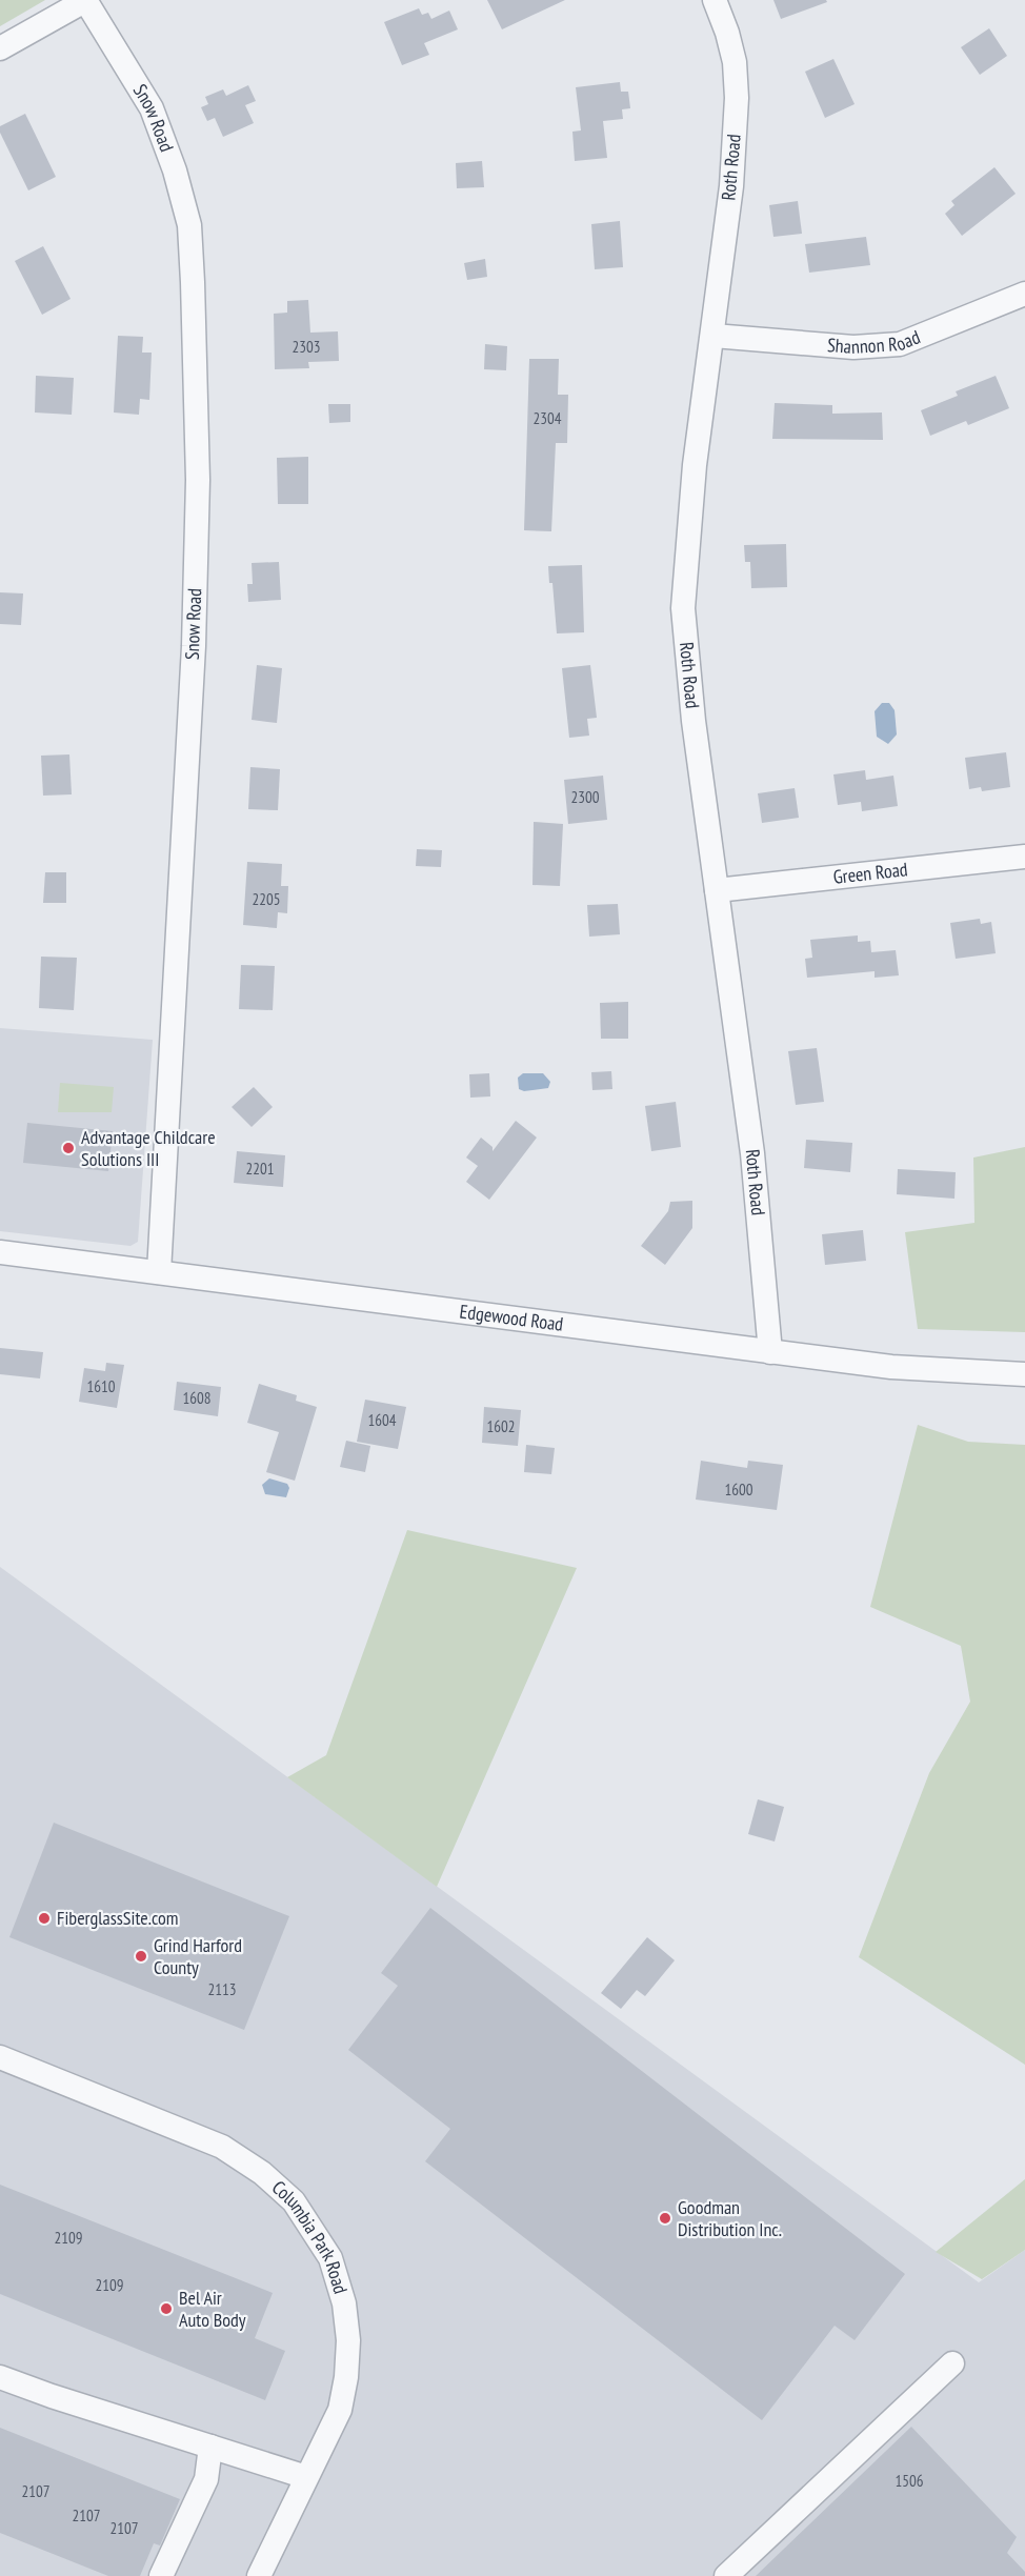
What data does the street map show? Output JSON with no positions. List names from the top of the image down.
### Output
{
  "streets": {
    "street": [
      "Snow Road",
      "Roth Road",
      "Shannon Road",
      "Green Road",
      "Edgewood Road",
      "Columbia Park Road"
    ]
  },
  "crossings": [
    ["Snow Road", "Edgewood Road"],
    ["Roth Road", "Shannon Road"],
    ["Roth Road", "Green Road"],
    ["Roth Road", "Edgewood Road"]
  ],
  "places": [
    "Advantage Childcare Solutions III",
    "FiberglassSite.com",
    "Grind Harford County",
    "Goodman Distribution Inc.",
    "Bel Air Auto Body"
  ],
  "house_numbers": [
    "2303",
    "2304",
    "2300",
    "2205",
    "2201",
    "1610",
    "1608",
    "1604",
    "1602",
    "1600",
    "2113",
    "2109",
    "2109",
    "1506",
    "2107",
    "2107",
    "2107"
  ]
}
